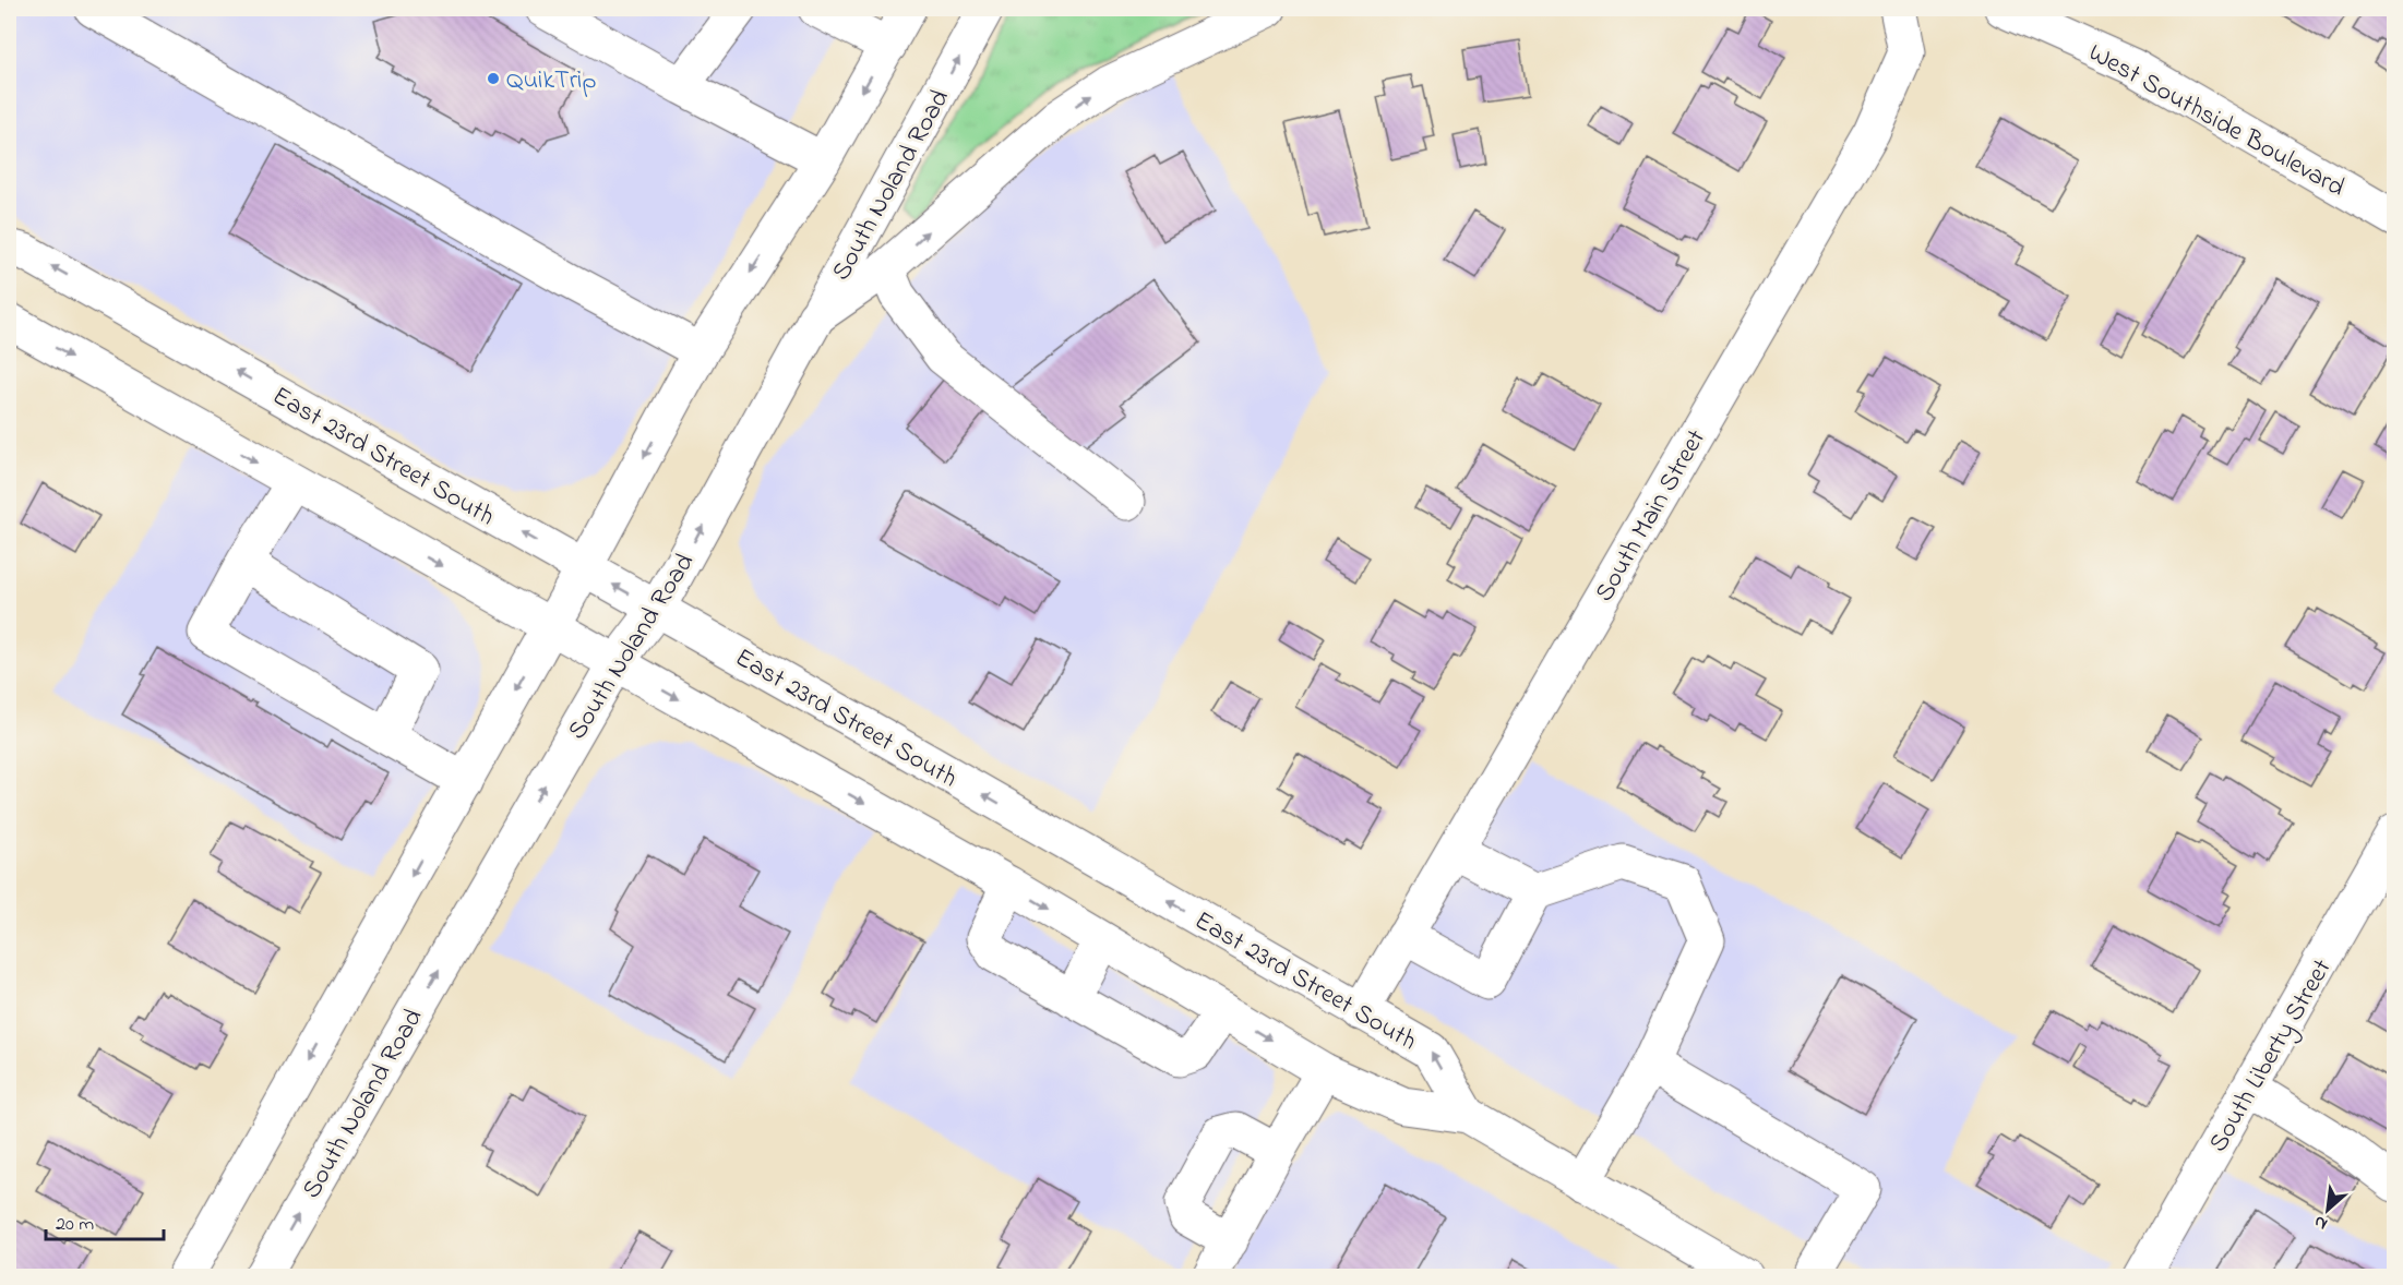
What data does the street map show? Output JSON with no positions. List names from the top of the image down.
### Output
{
  "streets": {
    "main road": [
      "West Southside Boulevard",
      "South Noland Road",
      "East 23rd Street South",
      "South Main Street",
      "South Liberty Street"
    ]
  },
  "crossings": [
    ["South Noland Road", "East 23rd Street South"],
    ["East 23rd Street South", "South Main Street"]
  ],
  "places": ["QuikTrip"],
  "scale_bar": "20 m",
  "north": "bottom left"
}
